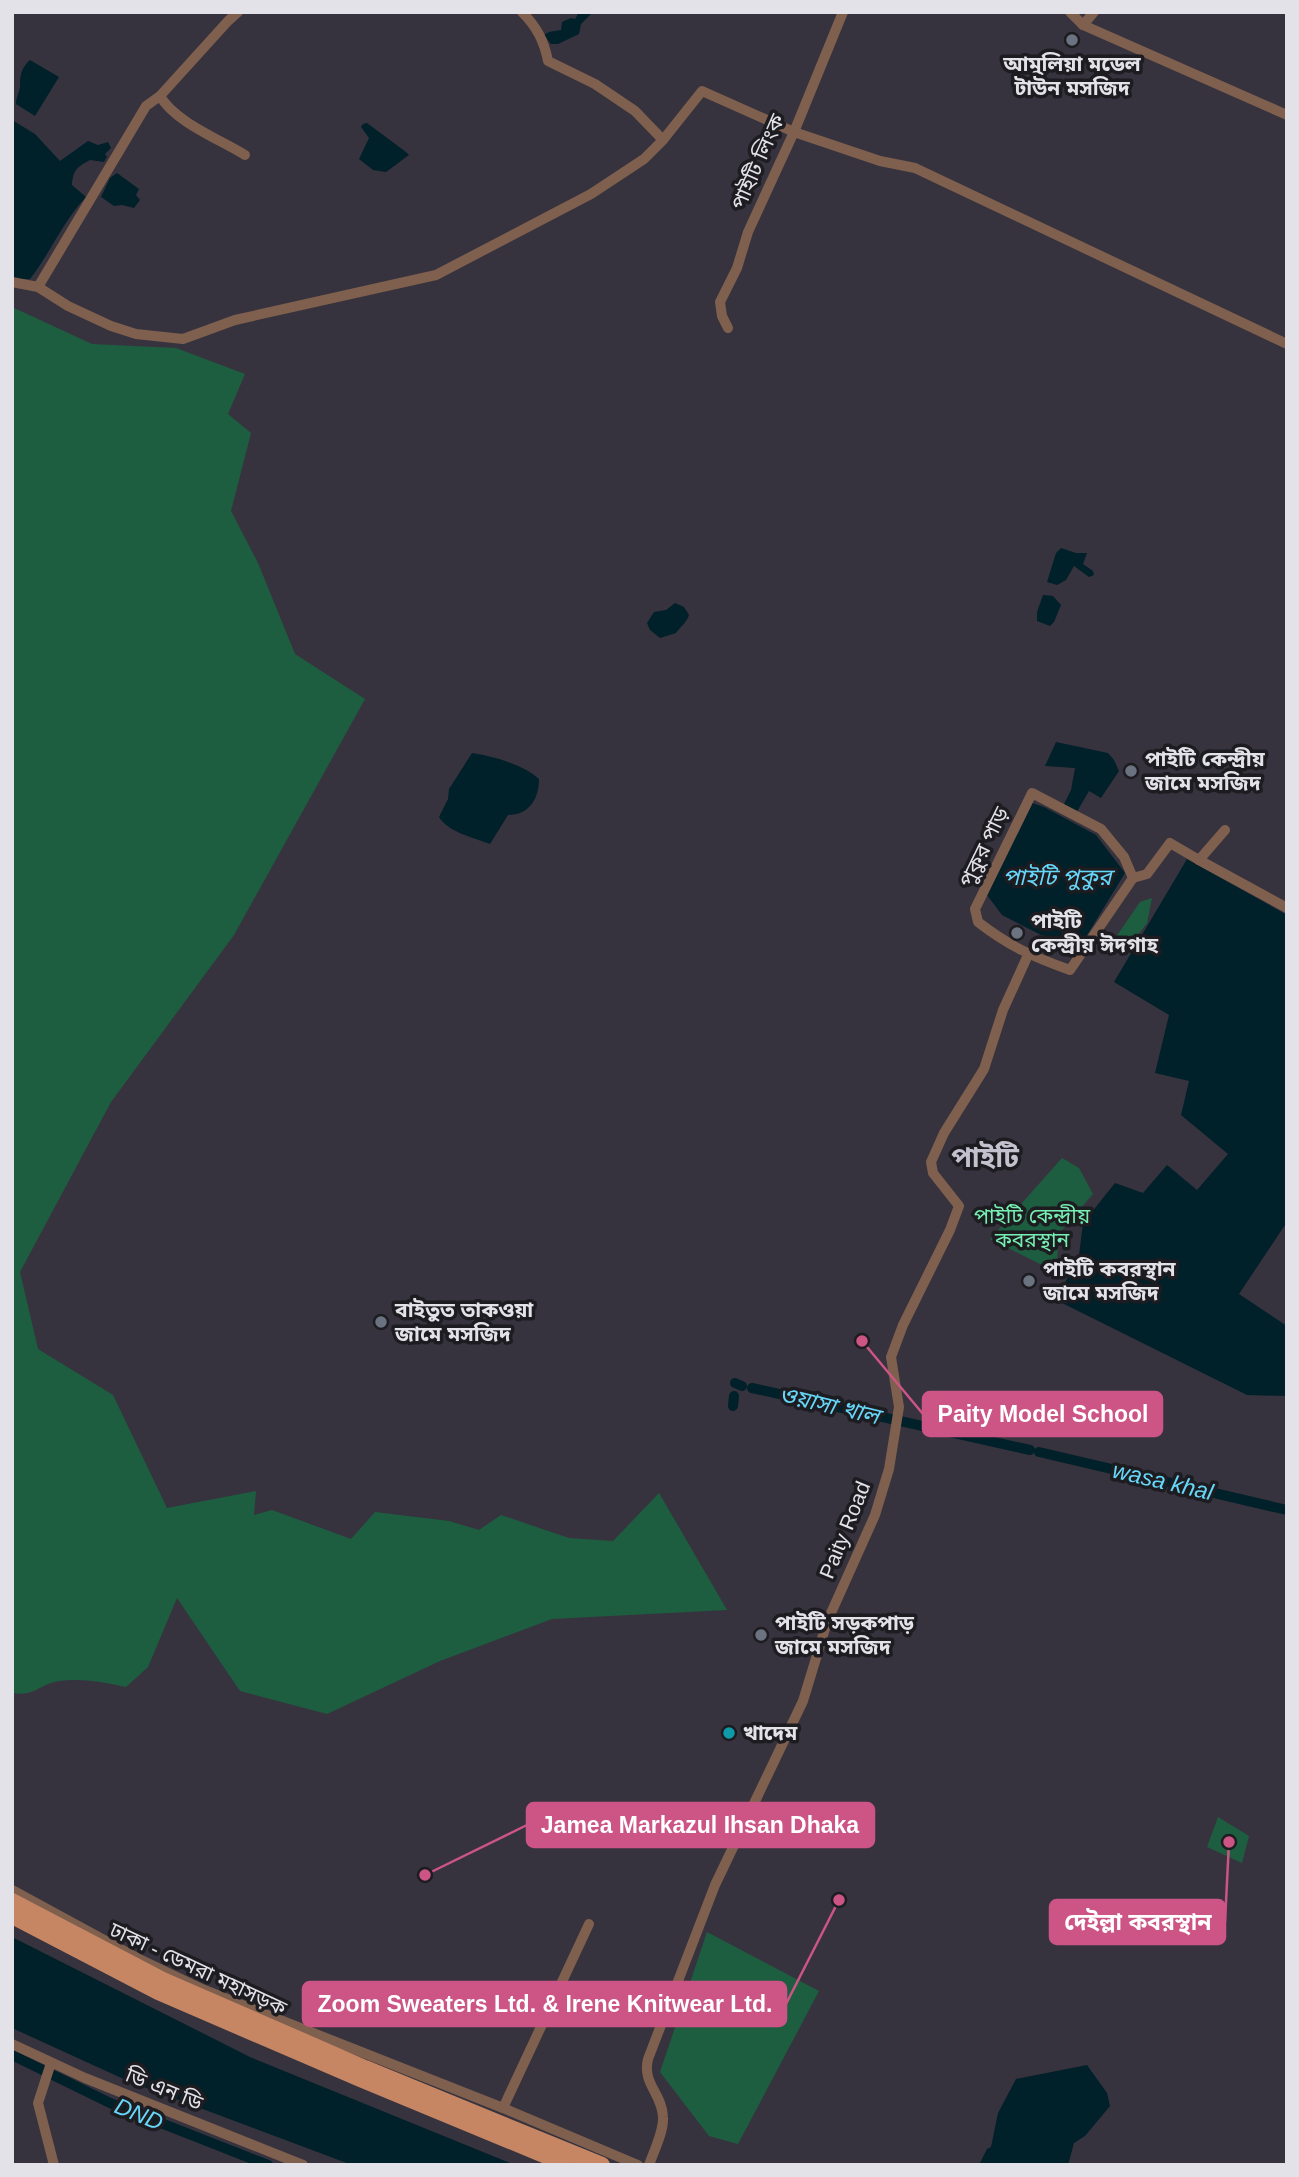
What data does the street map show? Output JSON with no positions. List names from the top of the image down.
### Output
{
  "streets": {
    "main road": ["ঢাকা - ডেমরা মহাসড়ক"],
    "street": [
      "পাইটি লিংক",
      "পুকুর পাড়",
      "Paity Road",
      "ডি এন ডি"
    ]
  },
  "crossings": [
    ["পুকুর পাড়", "Paity Road"]
  ],
  "districts": ["পাইটি"],
  "water": [
    "পাইটি পুকুর",
    "ওয়াসা খাল",
    "wasa khal",
    "DND"
  ],
  "parks": ["পাইটি কেন্দ্রীয় কবরস্থান"],
  "places": [
    "আমুলিয়া মডেল টাউন মসজিদ",
    "পাইটি কেন্দ্রীয় জামে মসজিদ",
    "পাইটি কেন্দ্রীয় ঈদগাহ",
    "পাইটি কবরস্থান জামে মসজিদ",
    "বাইতুত তাকওয়া জামে মসজিদ",
    "Paity Model School",
    "পাইটি সড়কপাড় জামে মসজিদ",
    "খাদেম",
    "দেইল্লা কবরস্থান",
    "Jamea Markazul Ihsan Dhaka",
    "Zoom Sweaters Ltd. & Irene Knitwear Ltd."
  ]
}
